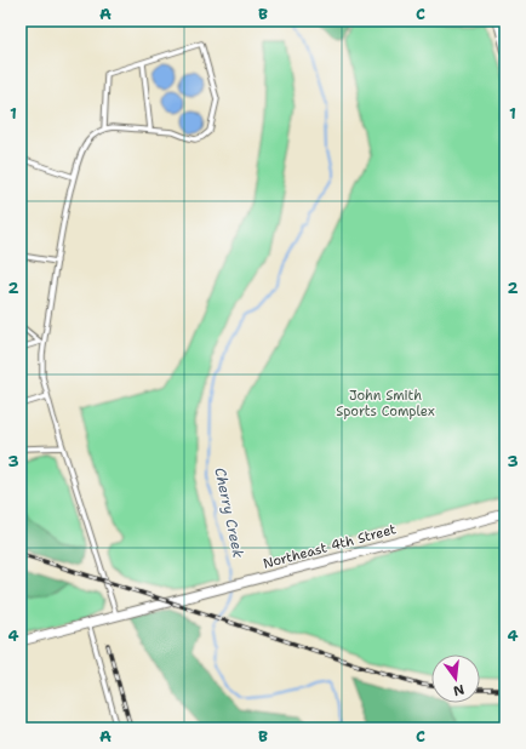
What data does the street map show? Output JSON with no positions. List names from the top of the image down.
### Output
{
  "streets": {
    "street": ["Northeast 4th Street"]
  },
  "water": ["Cherry Creek"],
  "parks": ["John Smith Sports Complex"],
  "north": "bottom",
  "grid": {
    "columns": ["A", "B", "C"],
    "rows": [
      "1",
      "2",
      "3",
      "4"
    ]
  }
}
